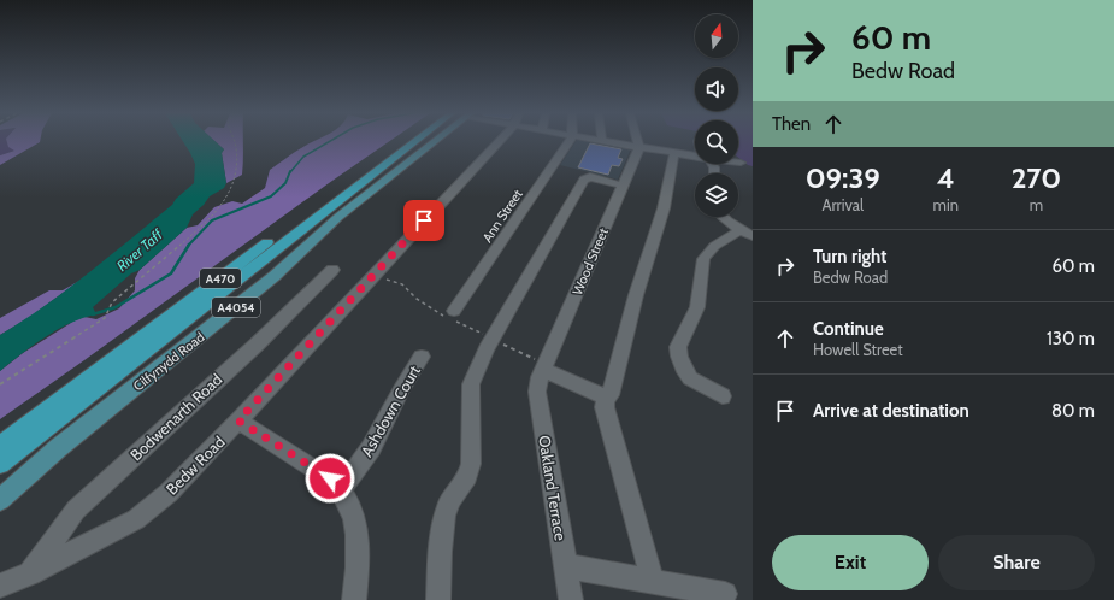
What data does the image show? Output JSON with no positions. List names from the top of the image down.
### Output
{
  "streets": {
    "highway": ["A470"],
    "main road": ["A4054", "Cilfynydd Road"],
    "street": [
      "Ann Street",
      "Wood Street",
      "Ashdown Court",
      "Bodwenarth Road",
      "Bedw Road",
      "Oakland Terrace"
    ]
  },
  "crossings": [
    ["Wood Street", "Oakland Terrace"],
    ["Bodwenarth Road", "Bedw Road"]
  ],
  "water": ["River Taff"],
  "north": "top",
  "page": {
    "turn": ["60 m", "Bedw Road"],
    "then": "Then",
    "eta": [
      "09:39",
      "Arrival",
      "4",
      "min",
      "270",
      "m"
    ],
    "list": [
      {
        "name": "Turn right",
        "note": "Bedw Road",
        "value": "60 m"
      },
      {
        "name": "Continue",
        "note": "Howell Street",
        "value": "130 m"
      },
      {
        "name": "Arrive at destination",
        "value": "80 m"
      }
    ],
    "buttons": ["Exit", "Share"]
  }
}
